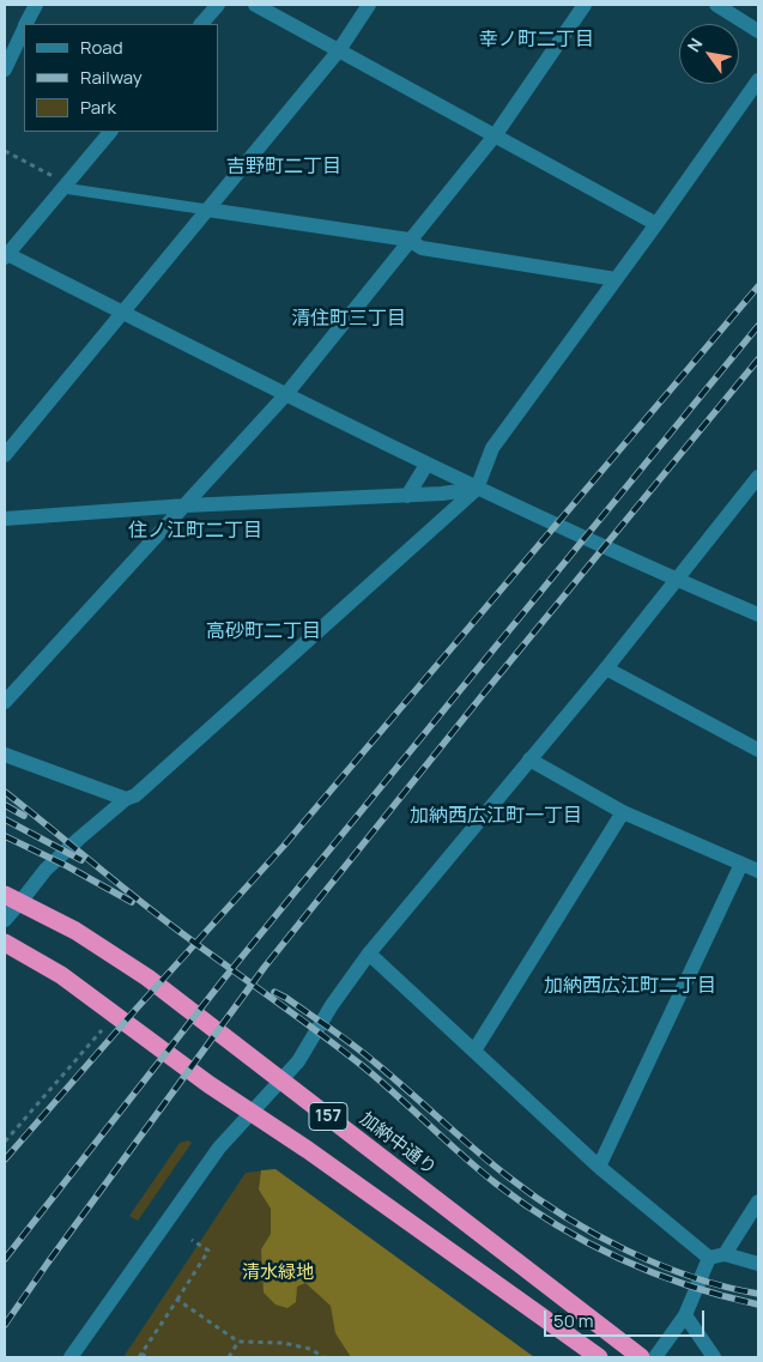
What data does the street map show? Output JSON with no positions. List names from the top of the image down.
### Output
{
  "streets": {
    "highway": ["157", "加納中通り"]
  },
  "districts": [
    "幸ノ町二丁目",
    "吉野町二丁目",
    "清住町三丁目",
    "住ノ江町二丁目",
    "高砂町二丁目",
    "加納西広江町一丁目",
    "加納西広江町二丁目"
  ],
  "parks": ["清水緑地"],
  "legend": ["Road", "Railway", "Park"],
  "scale_bar": "50 m",
  "north": "top left"
}
